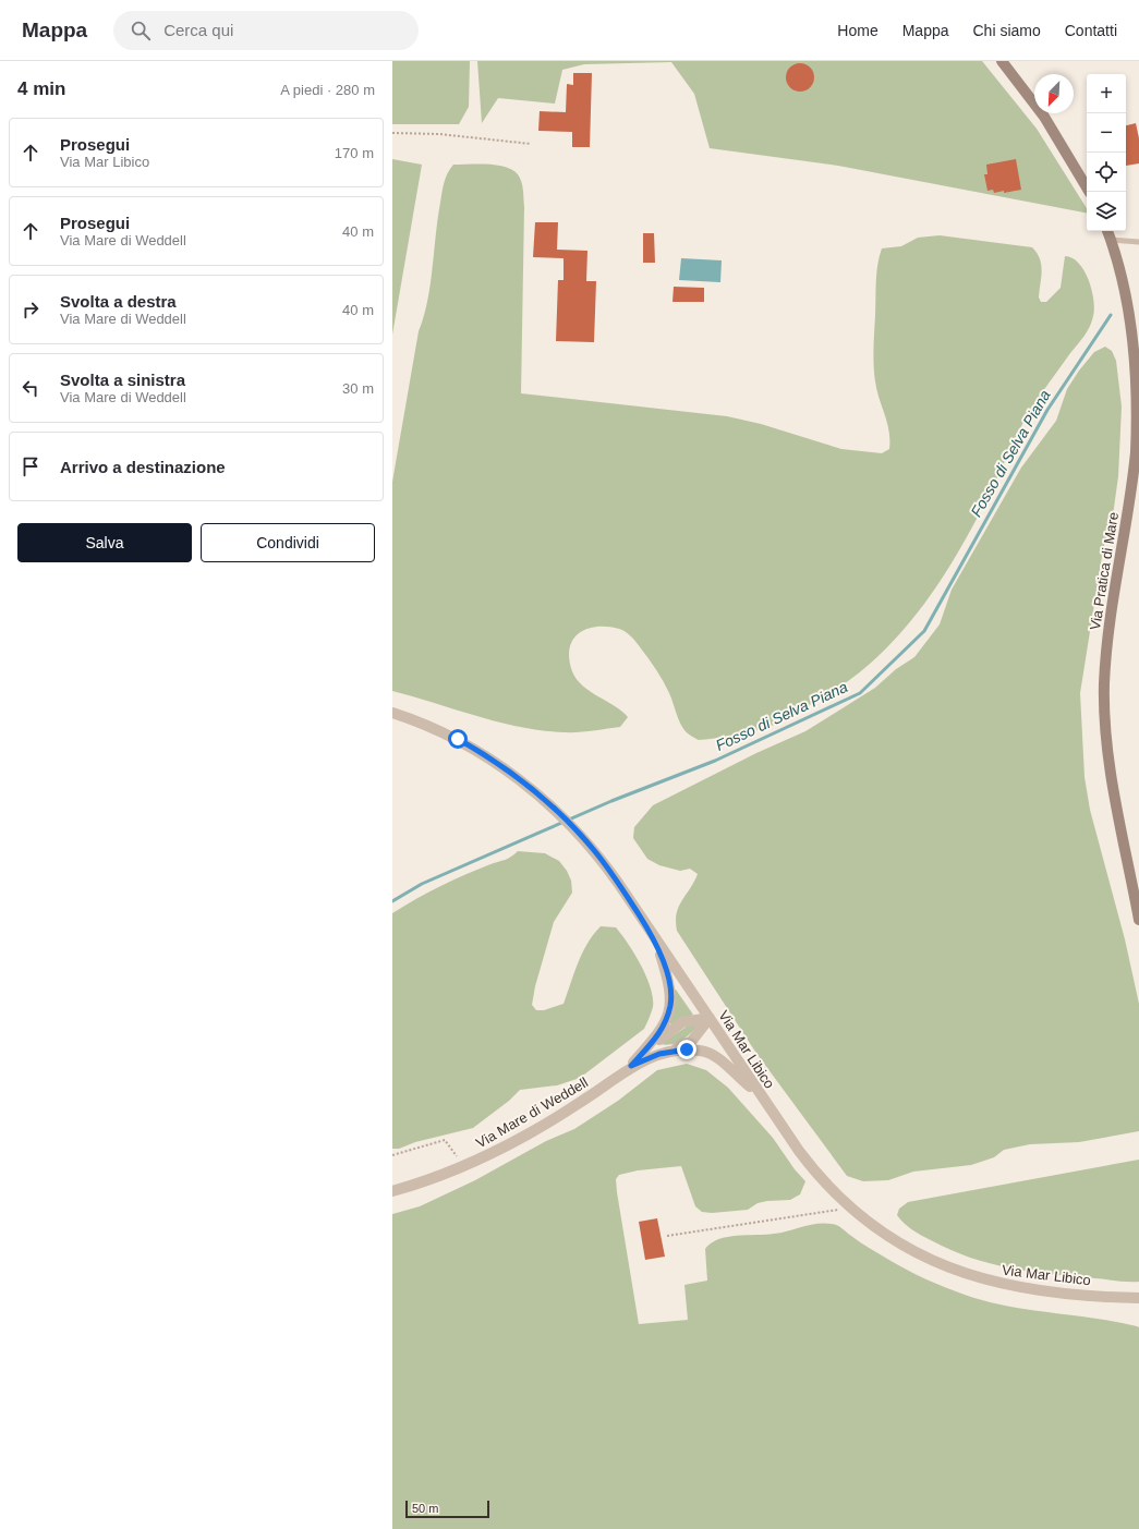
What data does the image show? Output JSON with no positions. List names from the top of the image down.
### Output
{
  "streets": {
    "street": ["Via Pratica di Mare", "Via Mar Libico", "Via Mare di Weddell"]
  },
  "crossings": [
    ["Via Mar Libico", "Via Mare di Weddell"]
  ],
  "water": ["Fosso di Selva Piana"],
  "scale_bar": "50 m",
  "north": "bottom left",
  "page": {
    "header": "Mappa",
    "search": "Cerca qui",
    "nav": [
      "Home",
      "Mappa",
      "Chi siamo",
      "Contatti"
    ],
    "heading": ["4 min", "A piedi · 280 m"],
    "map_buttons": ["+", "−"],
    "list": [
      ["Prosegui", "Via Mar Libico", "170 m"],
      ["Prosegui", "Via Mare di Weddell", "40 m"],
      ["Svolta a destra", "Via Mare di Weddell", "40 m"],
      ["Svolta a sinistra", "Via Mare di Weddell", "30 m"],
      "Arrivo a destinazione"
    ],
    "buttons": ["Salva", "Condividi"],
    "scale": "50 m"
  }
}
